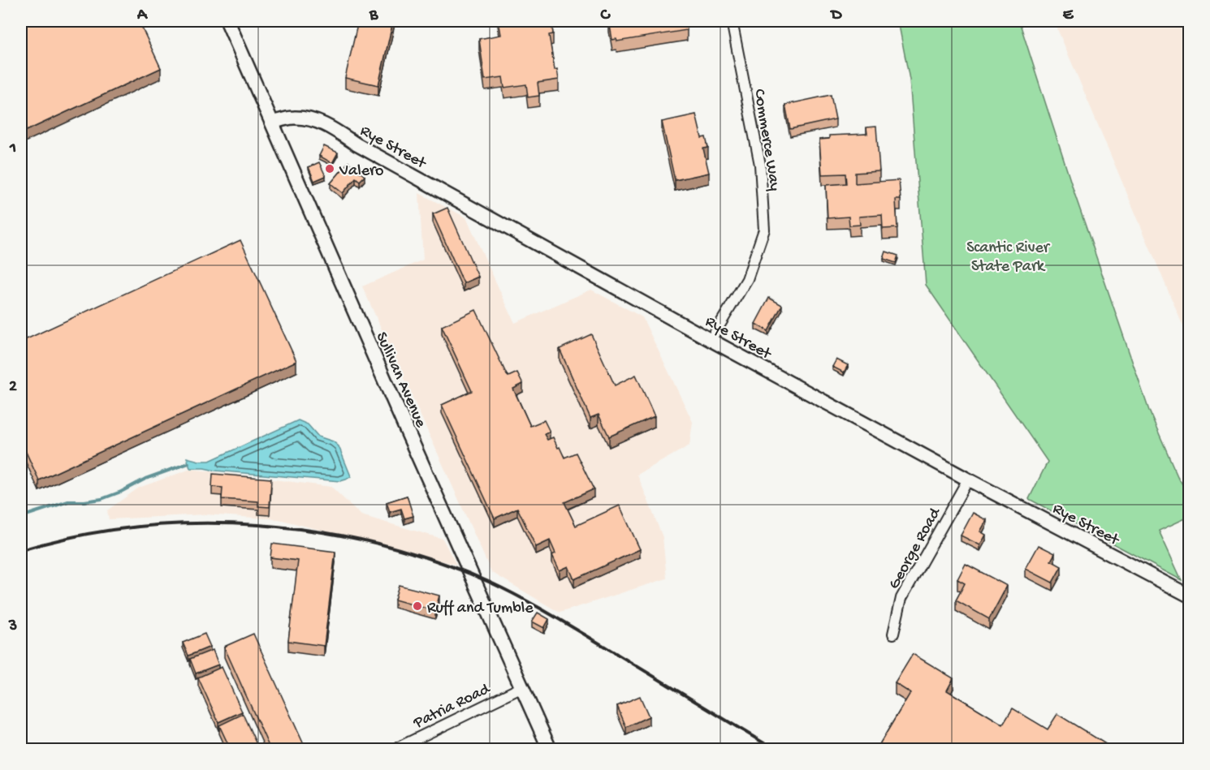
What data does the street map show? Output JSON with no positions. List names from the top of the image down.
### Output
{
  "streets": {
    "main road": ["Sullivan Avenue"],
    "street": [
      "Commerce Way",
      "Rye Street",
      "George Road",
      "Patria Road"
    ]
  },
  "crossings": [
    ["Commerce Way", "Rye Street"],
    ["Rye Street", "Sullivan Avenue"],
    ["Rye Street", "George Road"],
    ["Sullivan Avenue", "Patria Road"]
  ],
  "parks": ["Scantic River State Park"],
  "places": ["Valero", "Ruff and Tumble"],
  "grid": {
    "columns": [
      "A",
      "B",
      "C",
      "D",
      "E"
    ],
    "rows": ["1", "2", "3"]
  }
}
